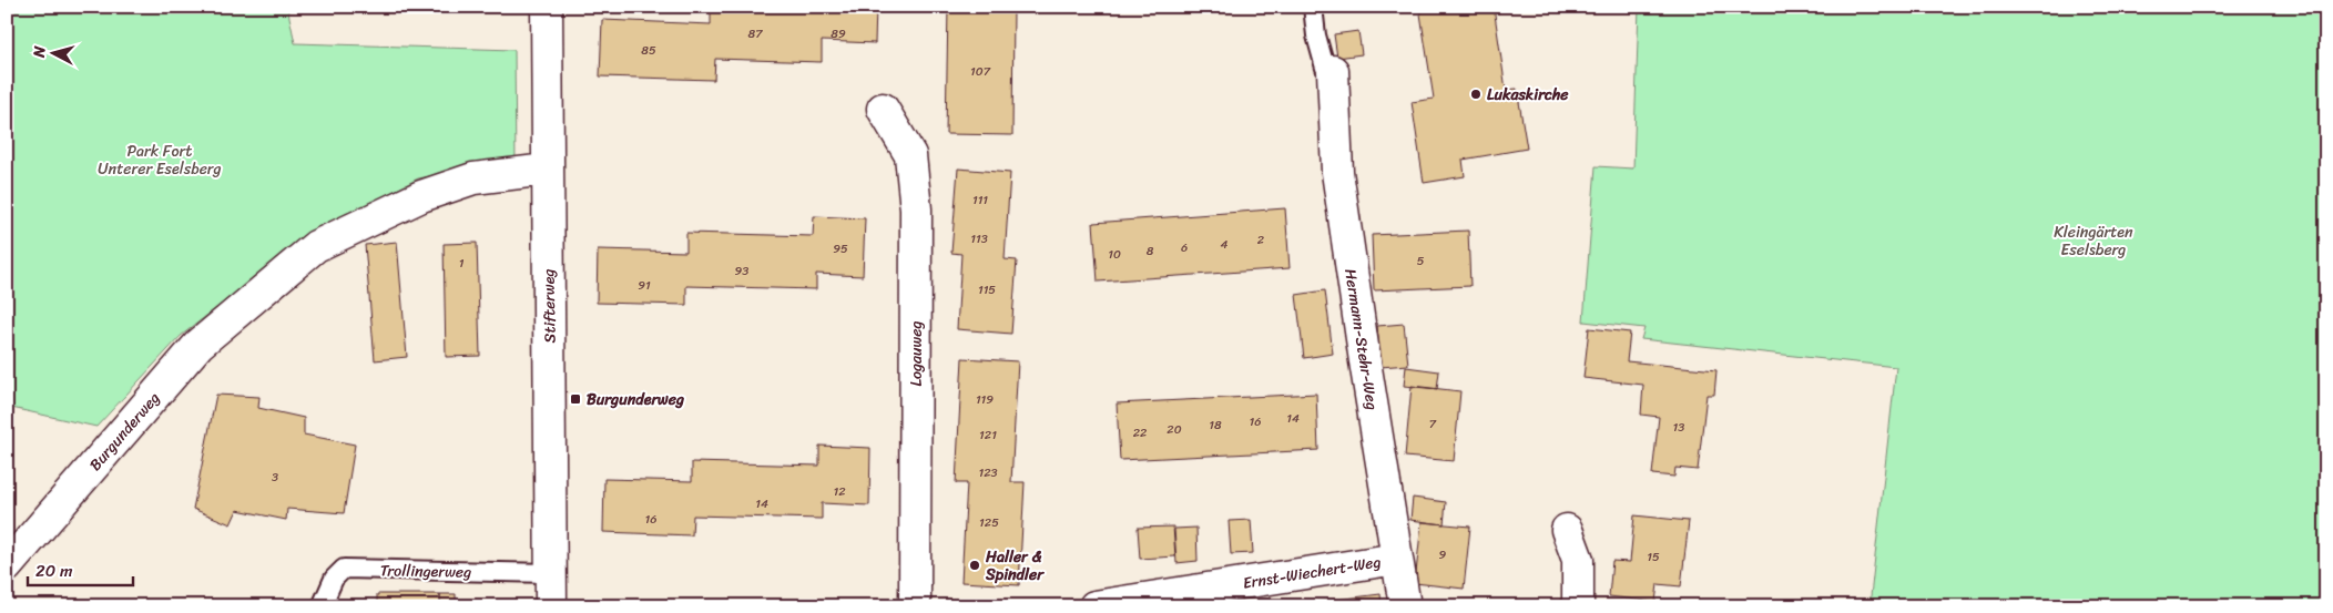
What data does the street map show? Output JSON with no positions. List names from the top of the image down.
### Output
{
  "streets": {
    "street": [
      "Stifterweg",
      "Hermann-Stehr-Weg",
      "Logauweg",
      "Burgunderweg",
      "Ernst-Wiechert-Weg"
    ],
    "lane": ["Trollingerweg"]
  },
  "crossings": [
    ["Stifterweg", "Burgunderweg"],
    ["Stifterweg", "Trollingerweg"],
    ["Hermann-Stehr-Weg", "Ernst-Wiechert-Weg"]
  ],
  "parks": ["Park Fort Unterer Eselsberg", "Kleingärten Eselsberg"],
  "places": {
    "other": ["Lukaskirche", "Haller & Spindler"],
    "transit": ["Burgunderweg"]
  },
  "house_numbers": [
    "87",
    "89",
    "85",
    "107",
    "111",
    "113",
    "2",
    "4",
    "6",
    "95",
    "8",
    "10",
    "5",
    "1",
    "93",
    "91",
    "115",
    "119",
    "14",
    "16",
    "7",
    "18",
    "13",
    "20",
    "22",
    "121",
    "123",
    "3",
    "12",
    "14",
    "16",
    "125",
    "9",
    "15"
  ],
  "scale_bar": "20 m",
  "north": "left"
}
